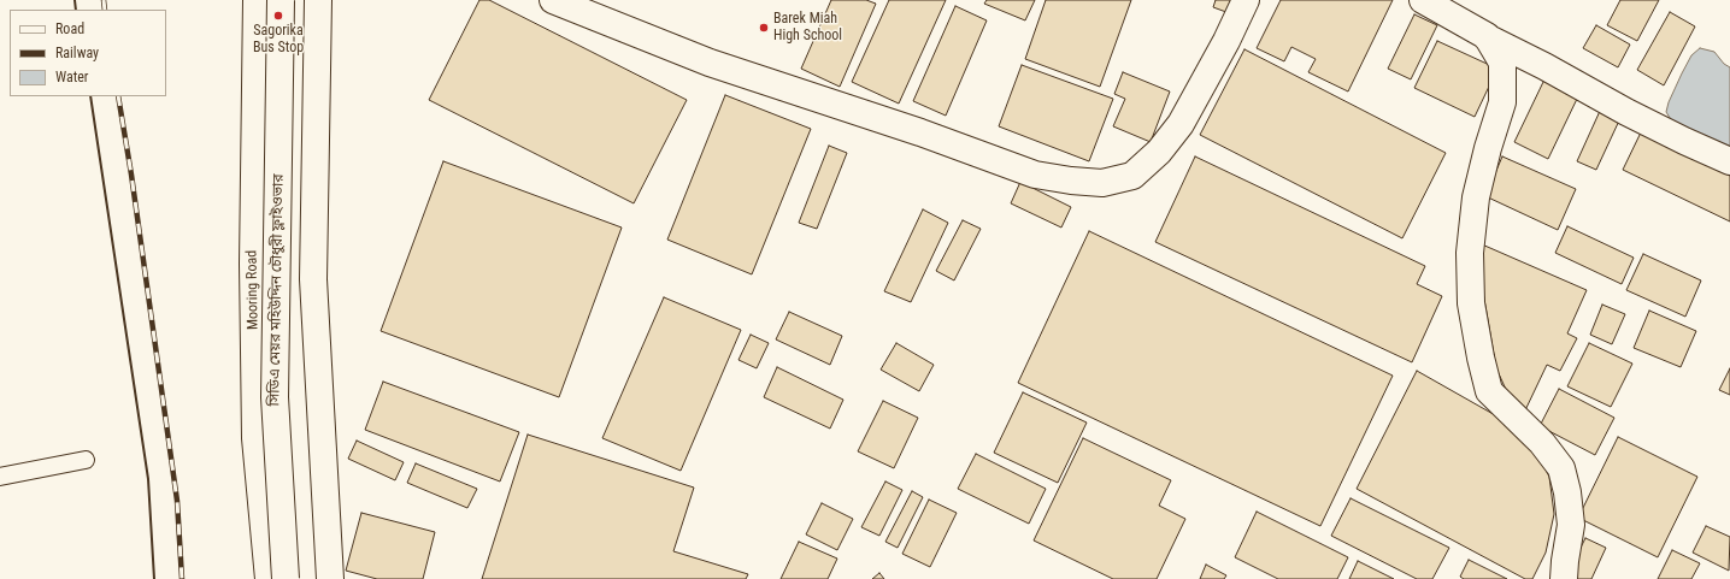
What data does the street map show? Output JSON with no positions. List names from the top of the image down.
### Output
{
  "streets": {
    "main road": ["Mooring Road", "সিডিএ মেয়র মহিউদ্দিন চৌধুরী ফ্লাইওভার"]
  },
  "crossings": [
    ["Mooring Road", "সিডিএ মেয়র মহিউদ্দিন চৌধুরী ফ্লাইওভার"]
  ],
  "places": ["Sagorika Bus Stop", "Barek Miah High School"],
  "legend": ["Road", "Railway", "Water"]
}
